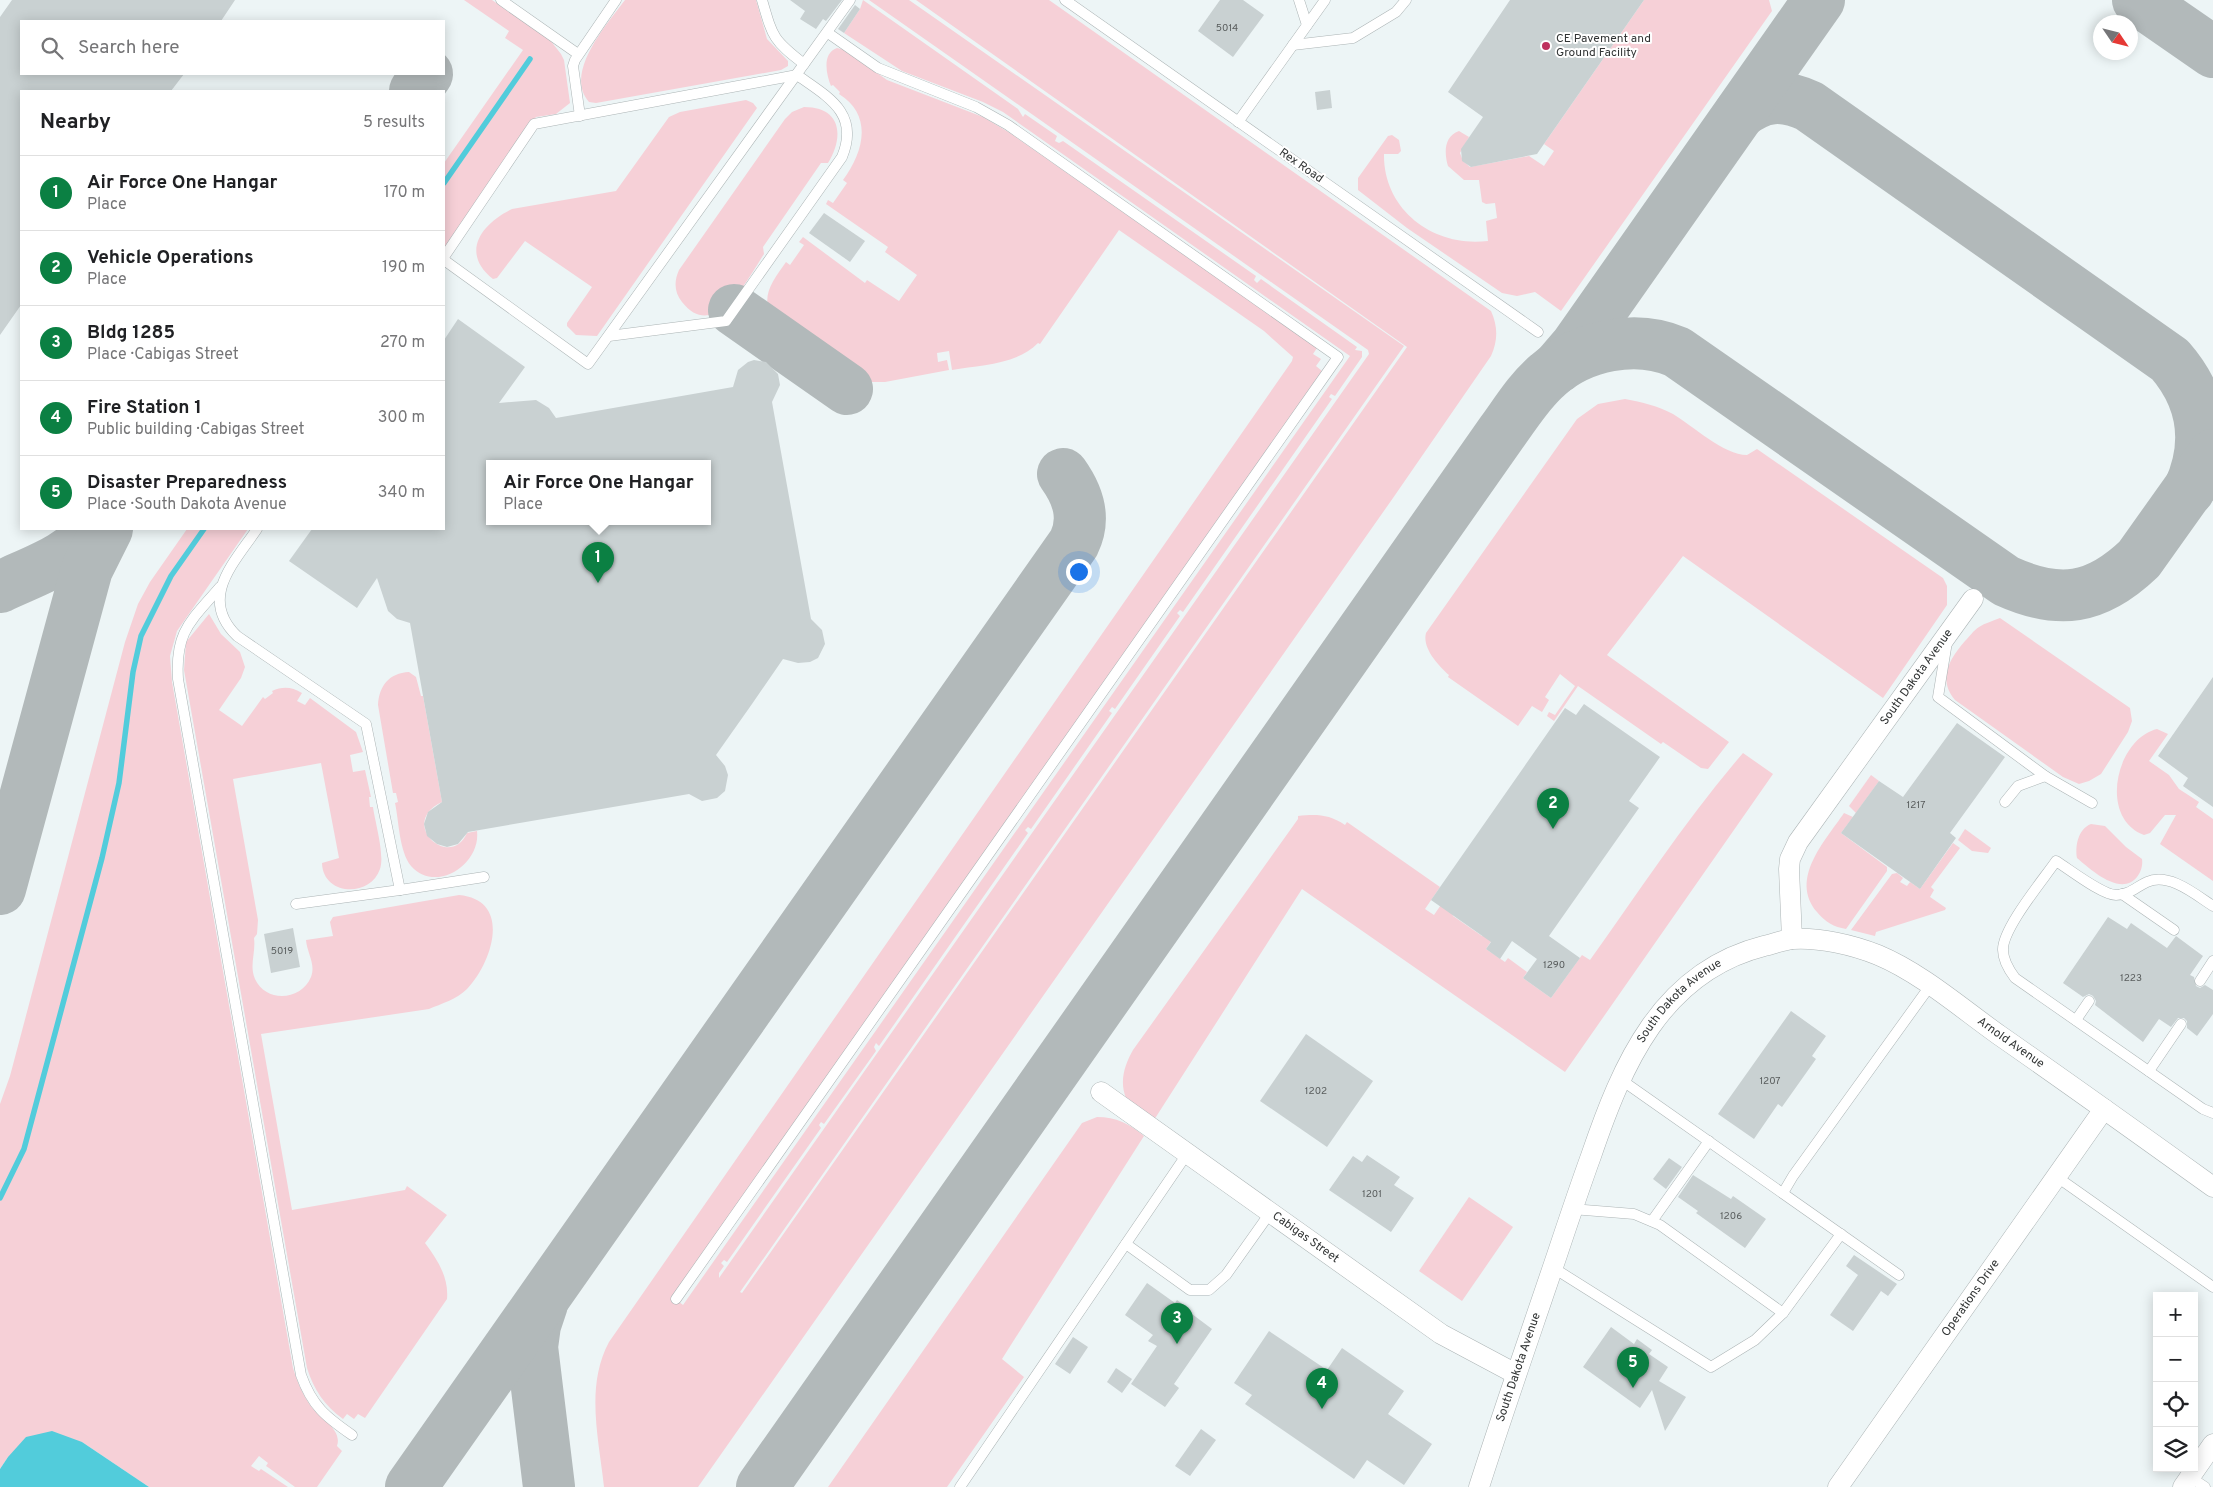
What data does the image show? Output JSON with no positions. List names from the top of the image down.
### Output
{
  "streets": {
    "street": [
      "South Dakota Avenue",
      "Arnold Avenue",
      "Cabigas Street",
      "Operations Drive"
    ],
    "lane": ["Rex Road"]
  },
  "crossings": [
    ["South Dakota Avenue", "Arnold Avenue"],
    ["South Dakota Avenue", "Cabigas Street"],
    ["Arnold Avenue", "Operations Drive"]
  ],
  "places": ["CE Pavement and Ground Facility"],
  "house_numbers": [
    "5014",
    "1217",
    "5019",
    "1290",
    "1223",
    "1207",
    "1202",
    "1201",
    "1206"
  ],
  "north": "bottom right",
  "page": {
    "search": "Search here",
    "heading": ["Nearby", "5 results"],
    "list": [
      {
        "mark": "1",
        "name": "Air Force One Hangar",
        "note": "Place",
        "value": "170 m"
      },
      {
        "mark": "2",
        "name": "Vehicle Operations",
        "note": "Place",
        "value": "190 m"
      },
      {
        "mark": "3",
        "name": "Bldg 1285",
        "note": "Place · Cabigas Street",
        "value": "270 m"
      },
      {
        "mark": "4",
        "name": "Fire Station 1",
        "note": "Public building · Cabigas Street",
        "value": "300 m"
      },
      {
        "mark": "5",
        "name": "Disaster Preparedness",
        "note": "Place · South Dakota Avenue",
        "value": "340 m"
      }
    ],
    "popup": ["Air Force One Hangar", "Place"],
    "pins": [
      "1",
      "2",
      "3",
      "5",
      "4"
    ],
    "map_buttons": ["+", "−"]
  }
}
